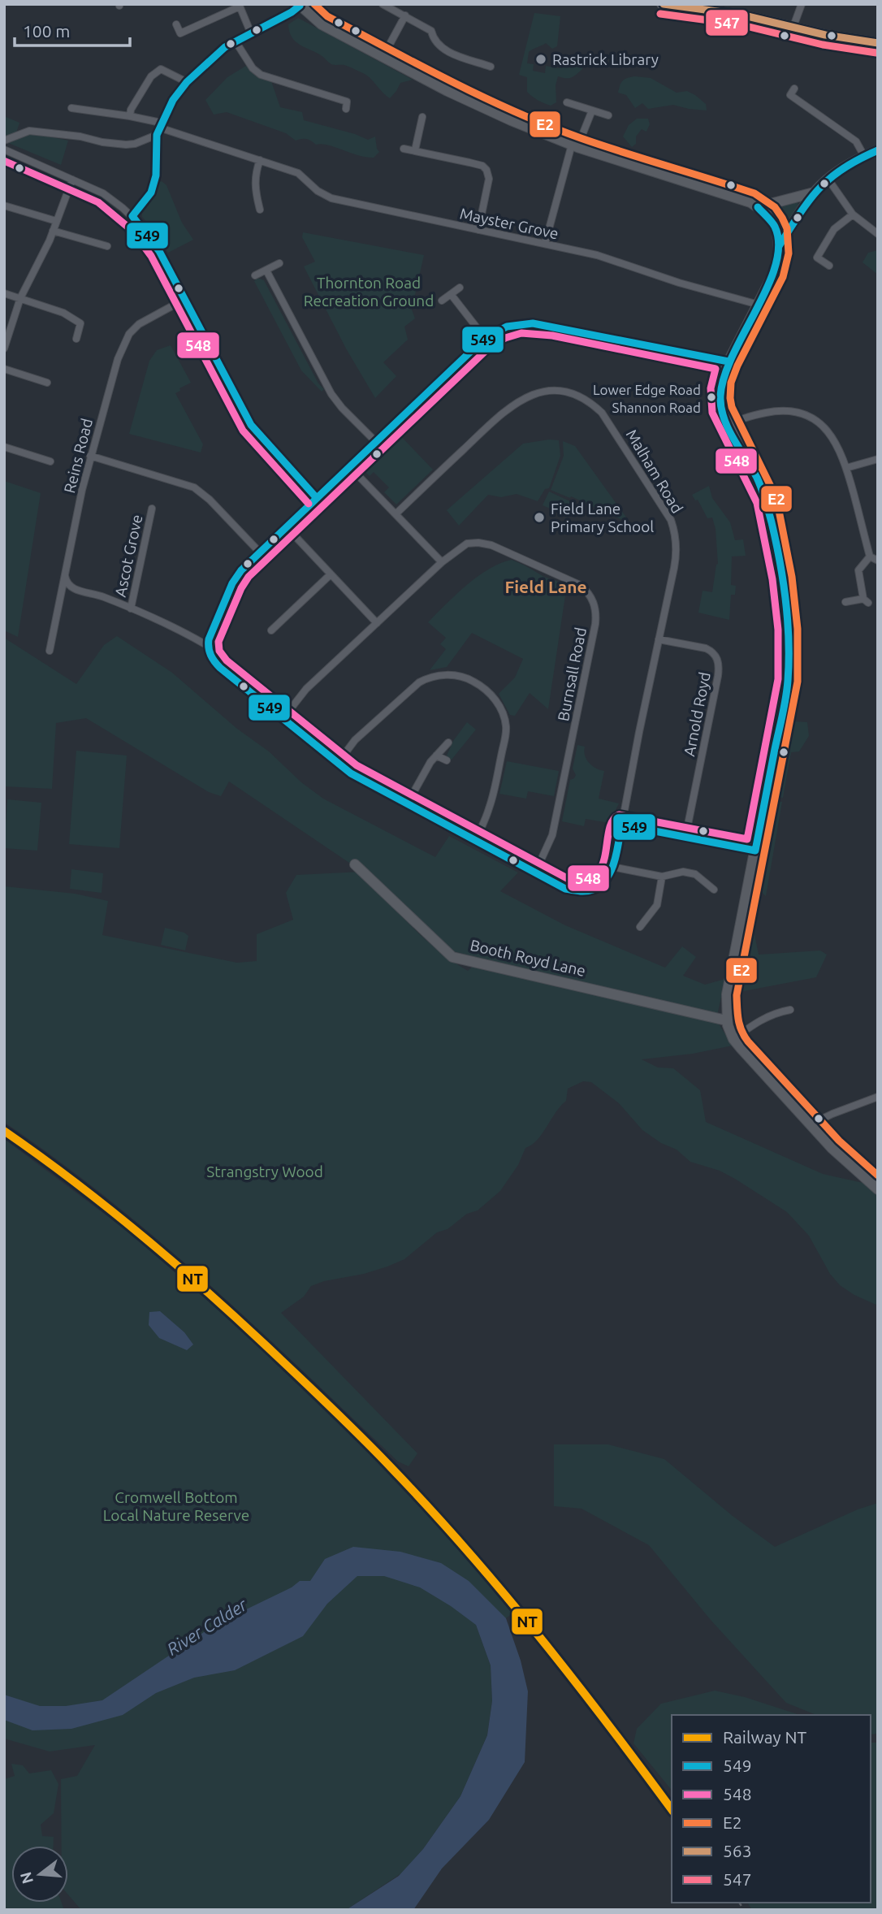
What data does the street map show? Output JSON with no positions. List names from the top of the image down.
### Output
{
  "streets": {
    "street": [
      "Mayster Grove",
      "Reins Road",
      "Malham Road",
      "Ascot Grove",
      "Burnsall Road",
      "Arnold Royd",
      "Booth Royd Lane"
    ]
  },
  "crossings": [
    ["Malham Road", "Arnold Royd"]
  ],
  "districts": ["Field Lane"],
  "water": ["River Calder"],
  "parks": ["Thornton Road Recreation Ground", "Strangstry Wood", "Cromwell Bottom Local Nature Reserve"],
  "places": ["Rastrick Library", "Lower Edge Road Shannon Road", "Field Lane Primary School"],
  "lines": [
    "transit line 549",
    "transit line E2",
    "transit line 563",
    "transit line 547",
    "transit line 548",
    "rail line NT"
  ],
  "legend": [
    "Railway NT",
    "549",
    "548",
    "E2",
    "563",
    "547"
  ],
  "scale_bar": "100 m",
  "north": "left"
}
